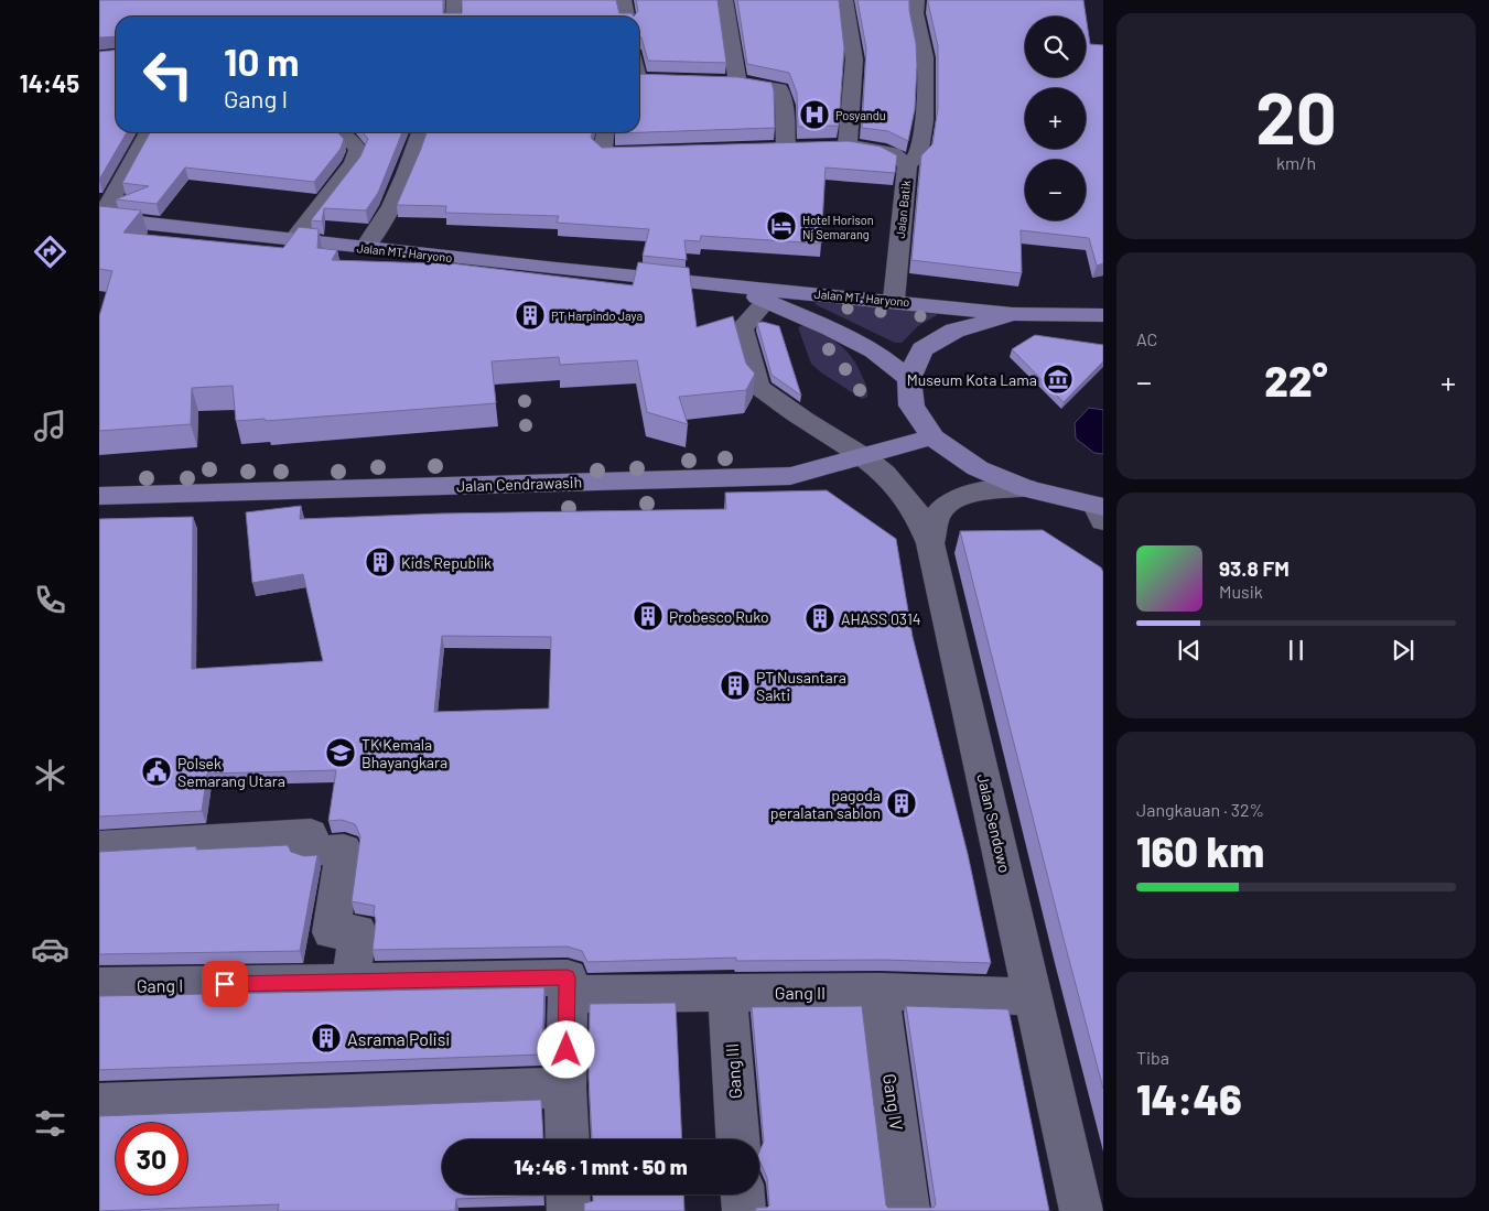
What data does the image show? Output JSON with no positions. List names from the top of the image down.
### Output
{
  "streets": {
    "main road": ["Jalan MT. Haryono", "Jalan Cendrawasih"],
    "street": [
      "Jalan Batik",
      "Jalan Sendowo",
      "Gang I",
      "Gang II",
      "Gang III",
      "Gang IV"
    ]
  },
  "crossings": [
    ["Jalan Batik", "Jalan MT. Haryono"],
    ["Jalan MT. Haryono", "Jalan Sendowo"],
    ["Jalan Cendrawasih", "Jalan Sendowo"],
    ["Jalan Sendowo", "Gang II"],
    ["Gang I", "Gang II"],
    ["Gang II", "Gang III"],
    ["Gang II", "Gang IV"]
  ],
  "places": {
    "hospital": ["Posyandu"],
    "hotel": ["Hotel Horison Nj Semarang"],
    "building": [
      "PT Harpindo Jaya",
      "Kids Republik",
      "Probesco Ruko",
      "AHASS 0314",
      "PT Nusantara Sakti",
      "pagoda peralatan sablon",
      "Asrama Polisi"
    ],
    "museum": ["Museum Kota Lama"],
    "school or university": ["TK Kemala Bhayangkara"],
    "public building": ["Polsek Semarang Utara"]
  },
  "page": {
    "tabs": "14:45",
    "tile": [
      ["20", "km/h"],
      "AC",
      ["Jangkauan · 32%", "160 km"],
      ["Tiba", "14:46"]
    ],
    "map_buttons": ["+", "−"],
    "turn": ["10 m", "Gang I"],
    "heat": ["−", "22°", "+"],
    "song": ["93.8 FM", "Musik"],
    "limit": "30",
    "trip": "14:46 · 1 mnt · 50 m"
  }
}
